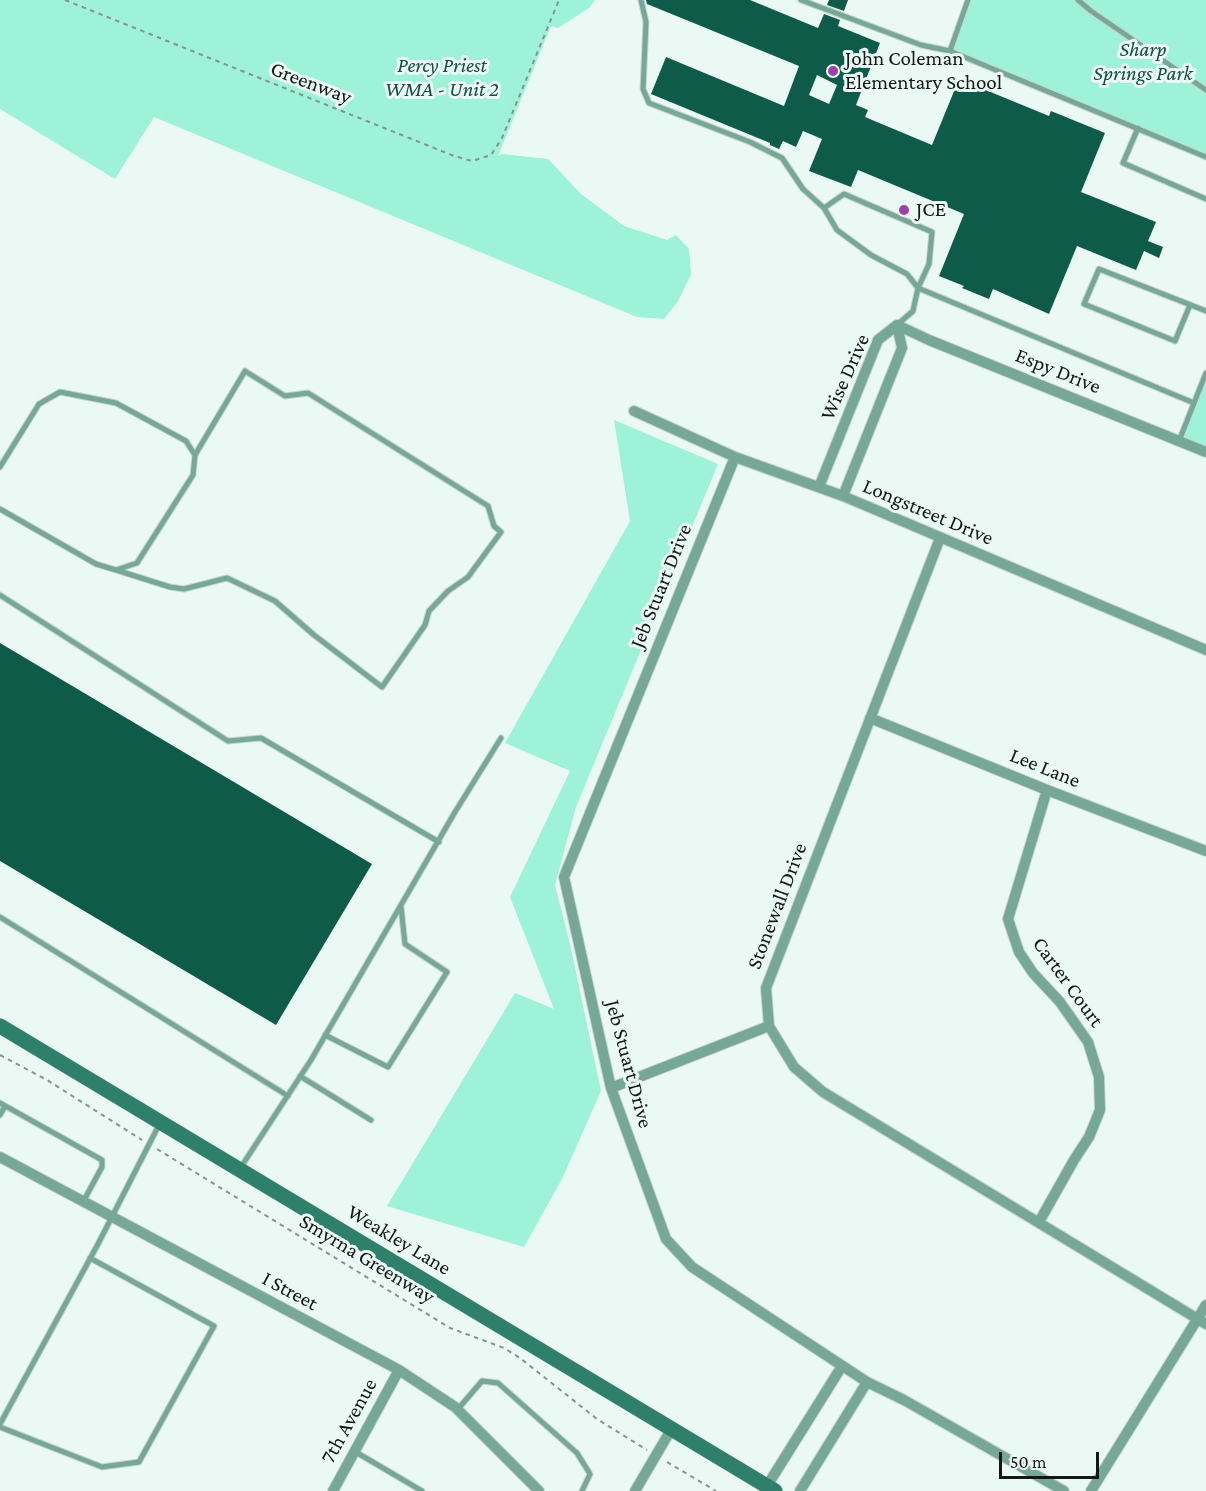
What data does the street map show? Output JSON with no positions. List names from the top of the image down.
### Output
{
  "streets": {
    "main road": ["Weakley Lane"],
    "street": [
      "Espy Drive",
      "Wise Drive",
      "Longstreet Drive",
      "Jeb Stuart Drive",
      "Lee Lane",
      "Stonewall Drive",
      "Carter Court",
      "I Street",
      "7th Avenue"
    ],
    "path": ["Greenway", "Smyrna Greenway"]
  },
  "crossings": [
    ["Espy Drive", "Wise Drive"],
    ["Wise Drive", "Longstreet Drive"],
    ["Longstreet Drive", "Jeb Stuart Drive"],
    ["Longstreet Drive", "Stonewall Drive"],
    ["Lee Lane", "Stonewall Drive"],
    ["Lee Lane", "Carter Court"],
    ["Stonewall Drive", "Carter Court"],
    ["I Street", "7th Avenue"]
  ],
  "parks": ["Sharp Springs Park", "Percy Priest WMA - Unit 2"],
  "places": ["John Coleman Elementary School", "JCE"],
  "scale_bar": "50 m"
}
